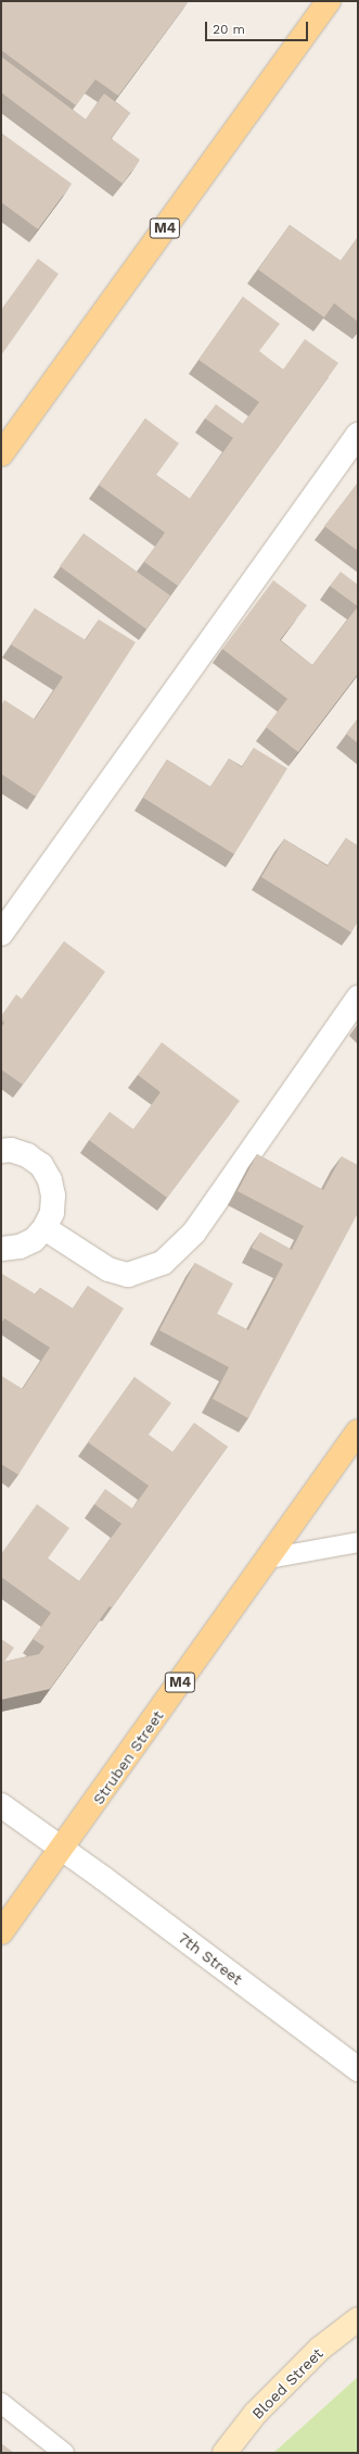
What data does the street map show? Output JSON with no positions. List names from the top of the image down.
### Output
{
  "streets": {
    "main road": ["M4", "Struben Street", "Bloed Street"],
    "street": ["7th Street"]
  },
  "crossings": [
    ["Struben Street", "7th Street"]
  ],
  "scale_bar": "20 m"
}
